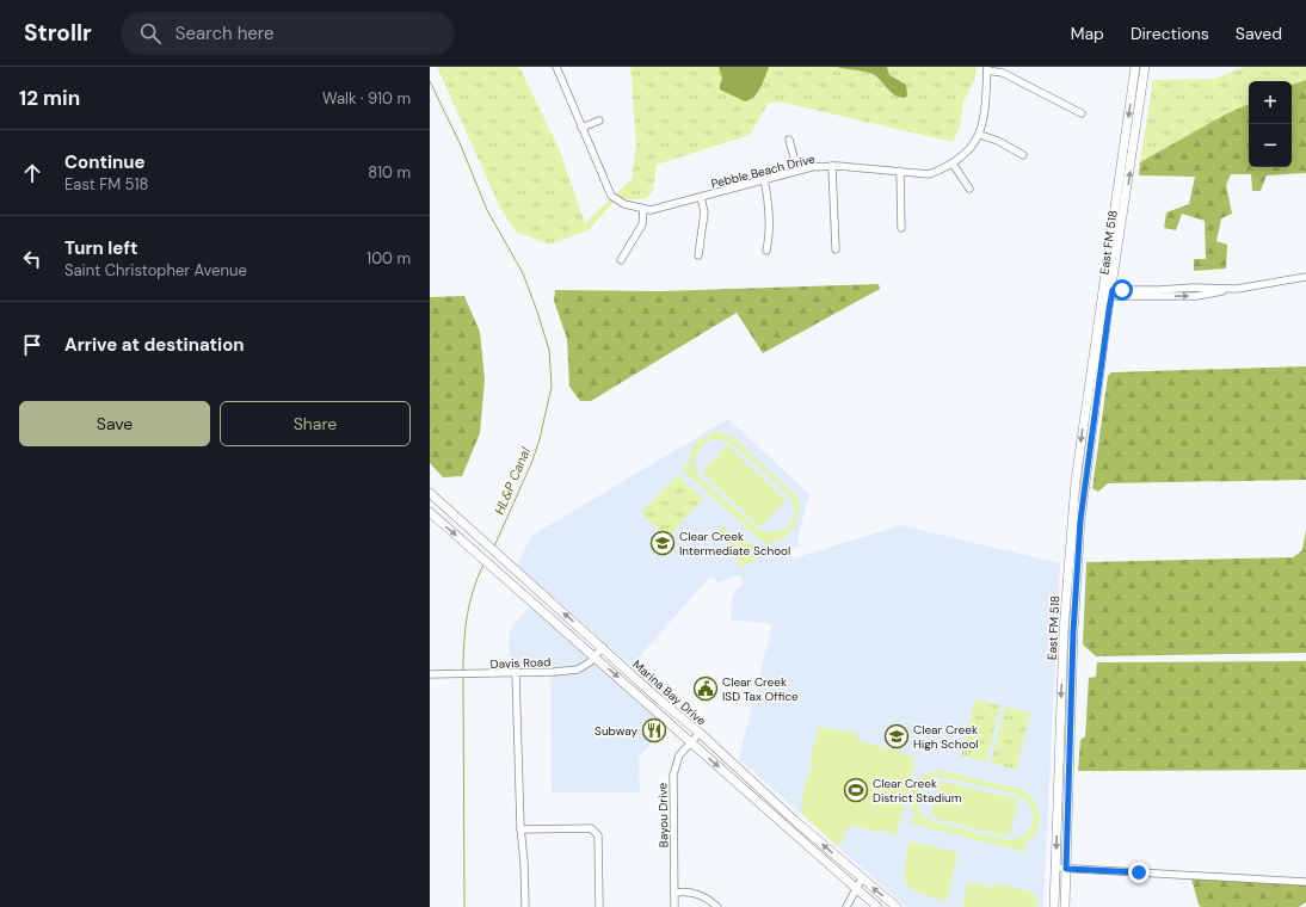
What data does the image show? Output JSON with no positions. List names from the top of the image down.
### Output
{
  "streets": {
    "main road": ["East FM 518", "Marina Bay Drive"],
    "street": ["Pebble Beach Drive", "Davis Road", "Bayou Drive"]
  },
  "crossings": [
    ["Davis Road", "Marina Bay Drive"],
    ["Marina Bay Drive", "Bayou Drive"]
  ],
  "water": ["HL&P Canal"],
  "places": {
    "school or university": ["Clear Creek Intermediate School", "Clear Creek High School"],
    "public building": ["Clear Creek ISD Tax Office"],
    "restaurant": ["Subway"],
    "sports": ["Clear Creek District Stadium"]
  },
  "page": {
    "header": "Strollr",
    "search": "Search here",
    "nav": ["Map", "Directions", "Saved"],
    "heading": ["12 min", "Walk · 910 m"],
    "map_buttons": ["+", "−"],
    "list": [
      ["Continue", "East FM 518", "810 m"],
      ["Turn left", "Saint Christopher Avenue", "100 m"],
      "Arrive at destination"
    ],
    "buttons": ["Save", "Share"]
  }
}
